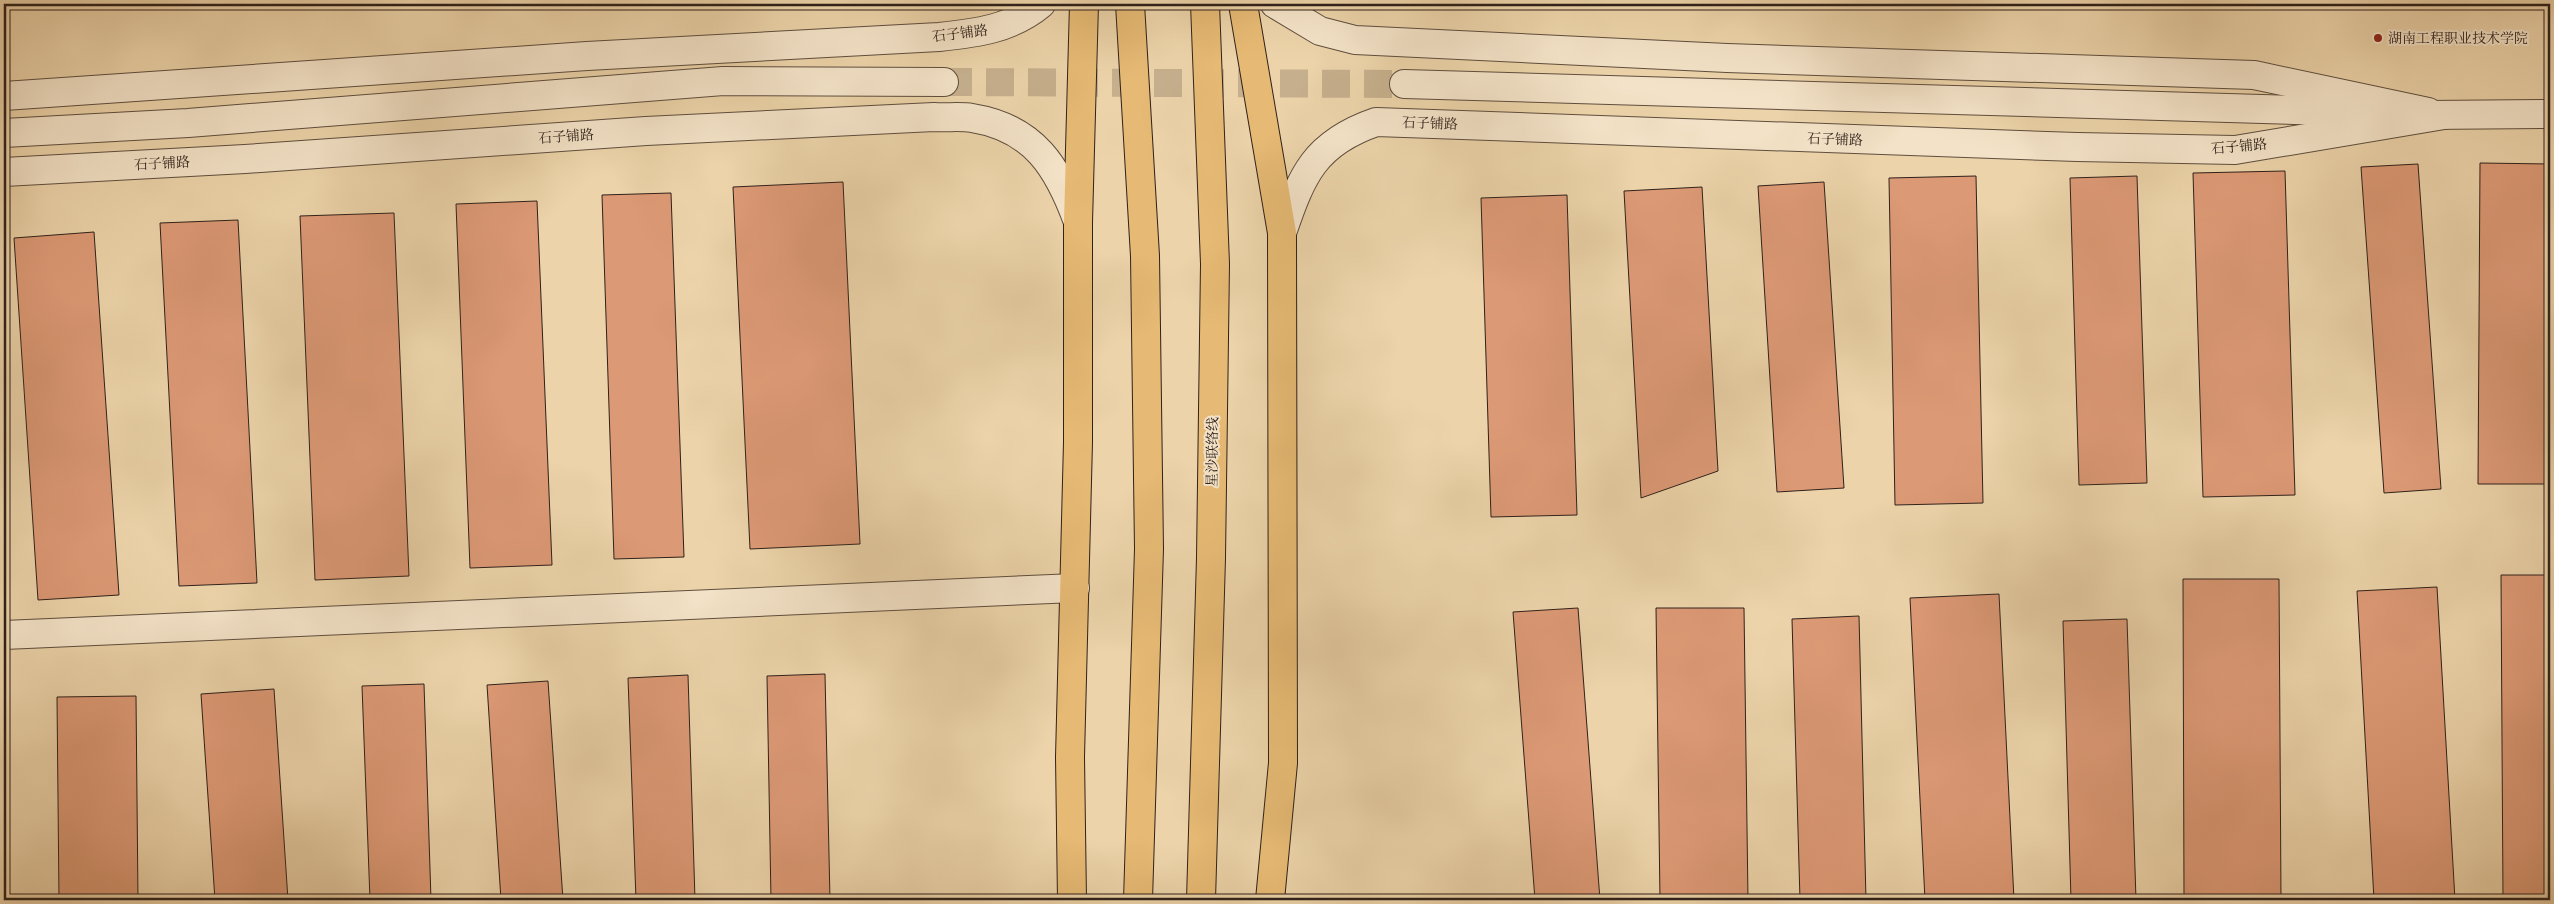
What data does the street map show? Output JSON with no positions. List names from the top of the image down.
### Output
{
  "streets": {
    "main road": ["星沙联络线"],
    "street": ["石子铺路"]
  },
  "places": ["湖南工程职业技术学院"]
}
